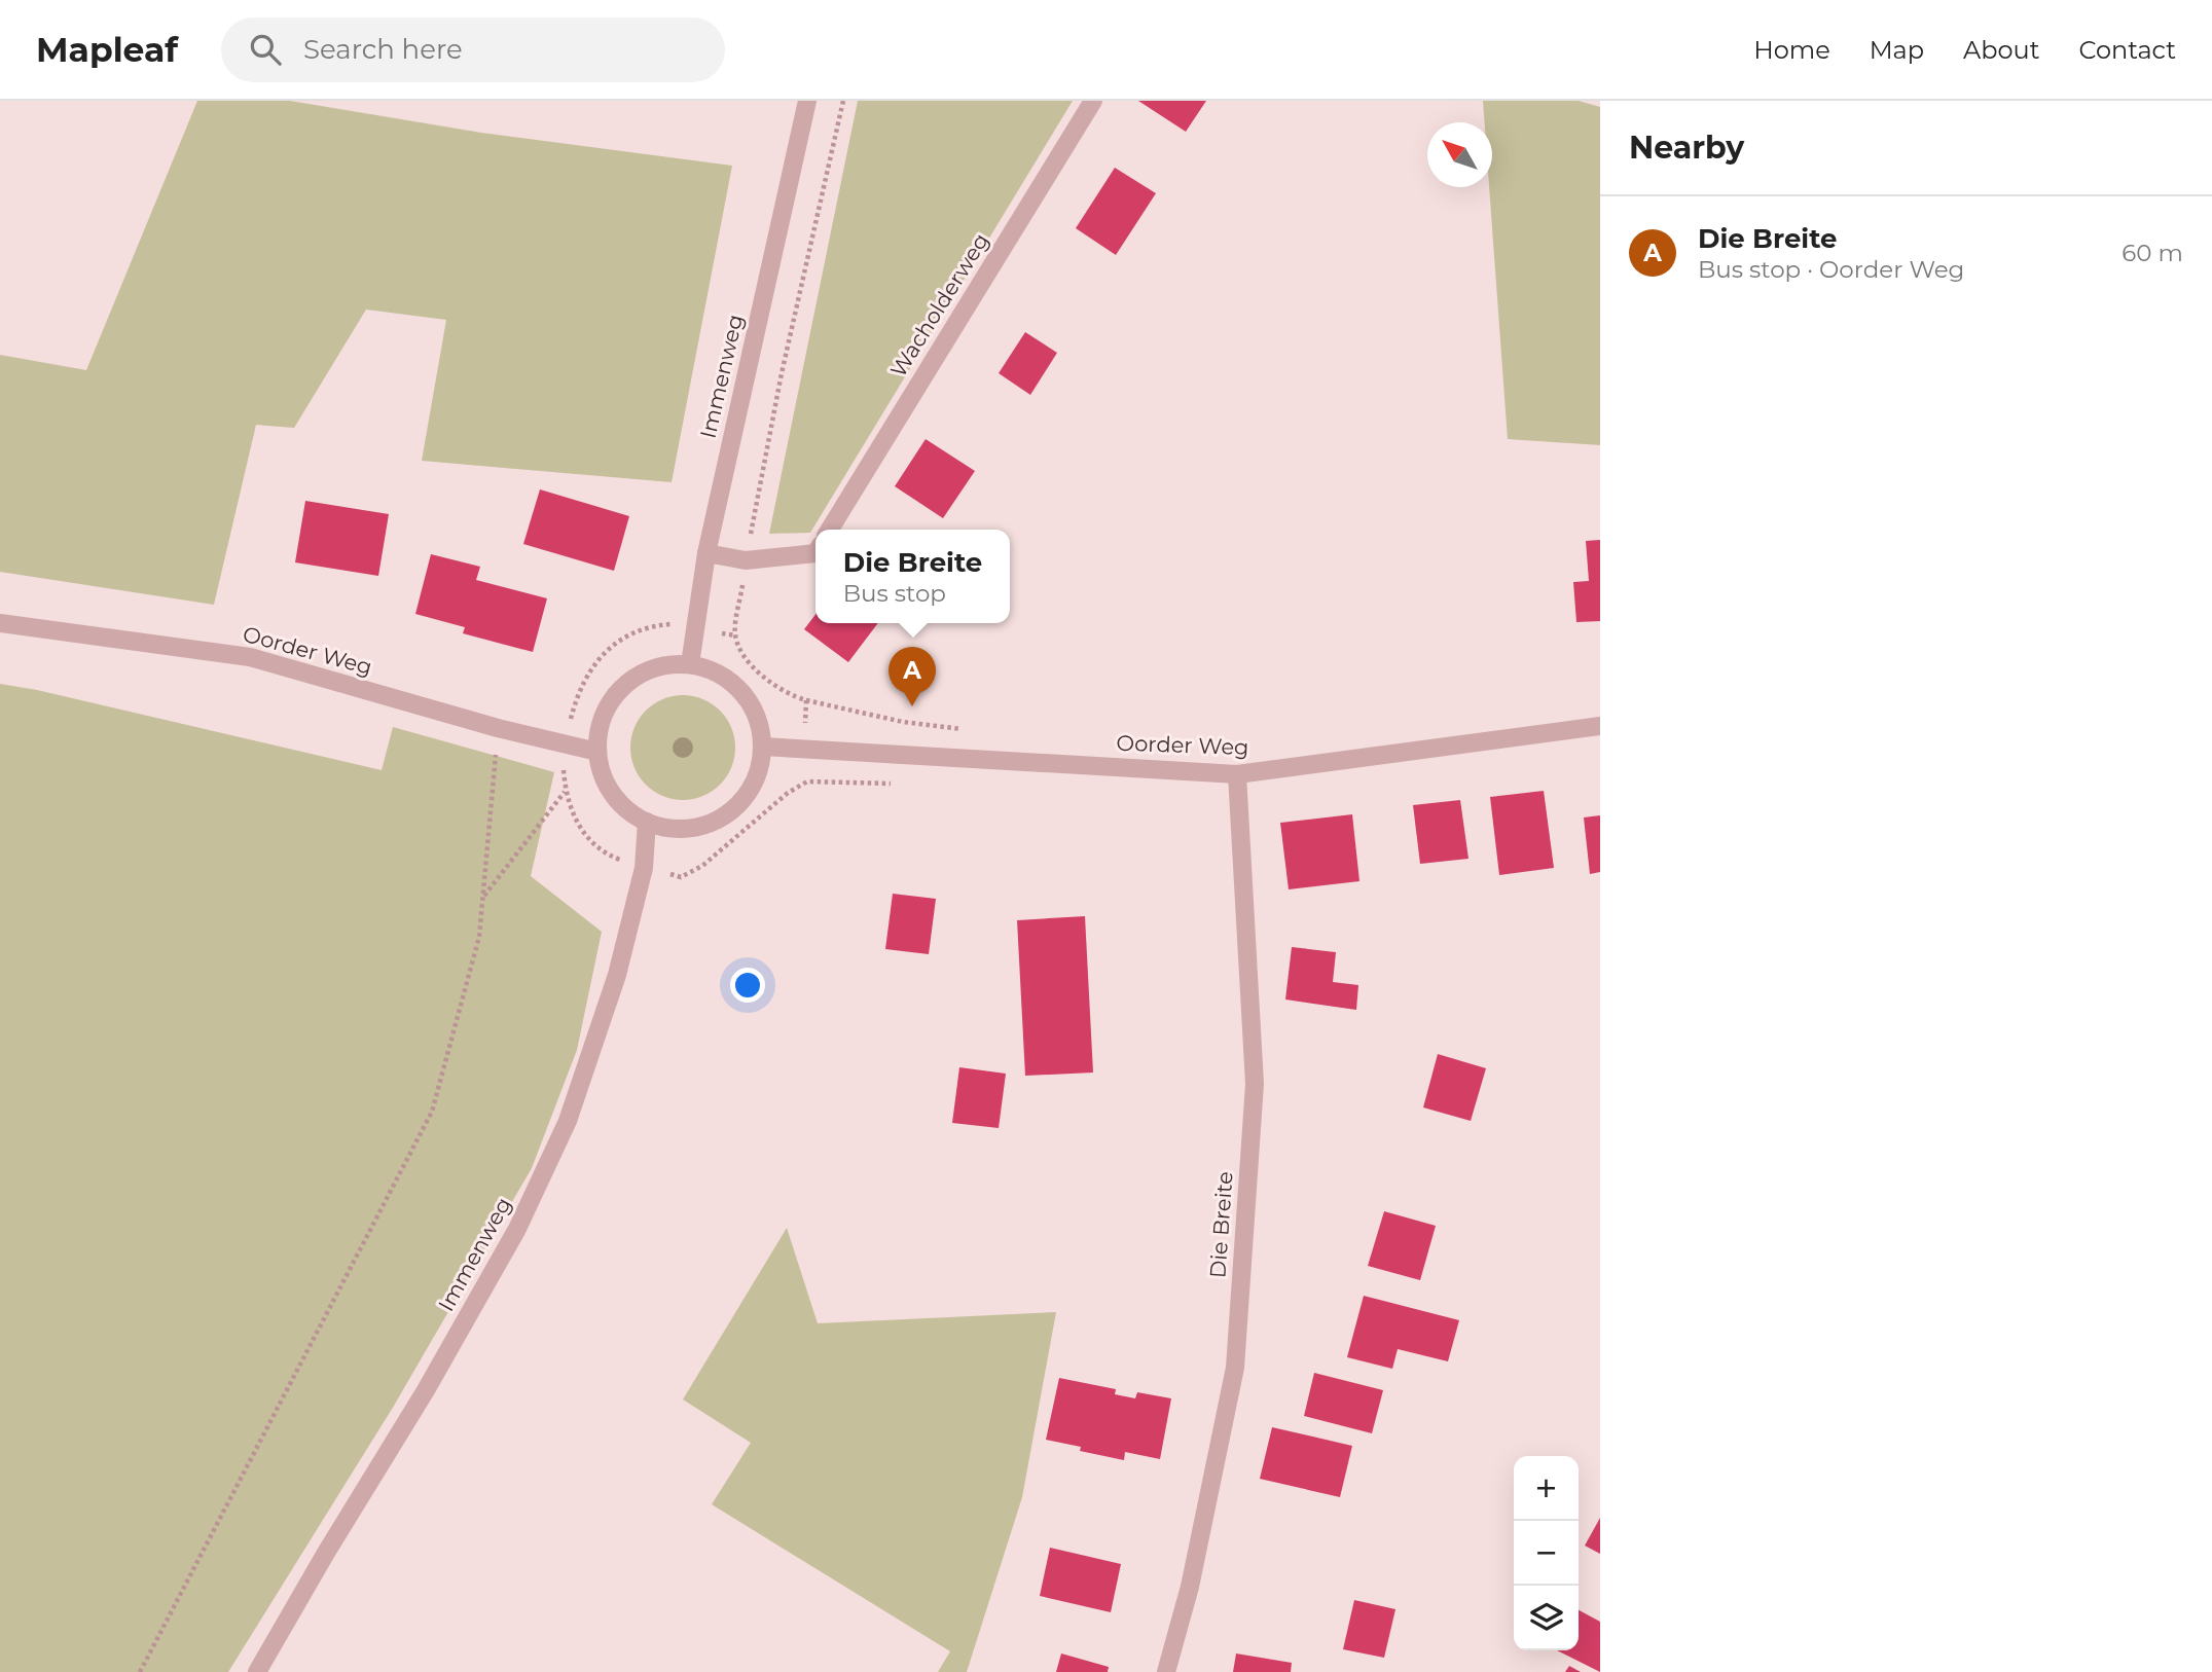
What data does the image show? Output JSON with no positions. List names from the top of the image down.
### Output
{
  "streets": {
    "street": [
      "Wacholderweg",
      "Immenweg",
      "Oorder Weg",
      "Die Breite"
    ]
  },
  "crossings": [
    ["Immenweg", "Oorder Weg"],
    ["Oorder Weg", "Die Breite"]
  ],
  "north": "top left",
  "page": {
    "header": "Mapleaf",
    "search": "Search here",
    "nav": [
      "Home",
      "Map",
      "About",
      "Contact"
    ],
    "heading": "Nearby",
    "list": [
      {
        "mark": "A",
        "name": "Die Breite",
        "note": "Bus stop · Oorder Weg",
        "value": "60 m"
      }
    ],
    "popup": ["Die Breite", "Bus stop"],
    "pins": "A",
    "map_buttons": ["+", "−"]
  }
}
